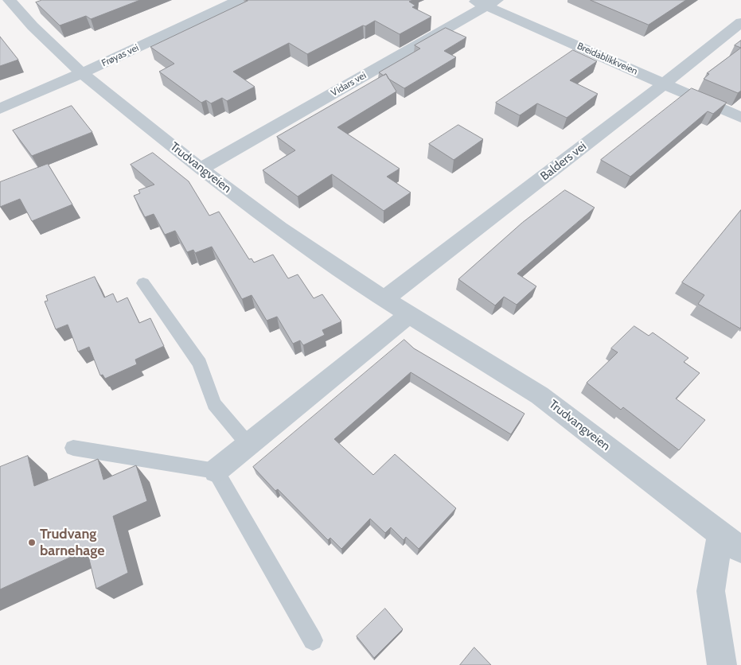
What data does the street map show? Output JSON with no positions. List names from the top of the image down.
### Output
{
  "streets": {
    "street": [
      "Frøyas vei",
      "Breidablikkveien",
      "Vidars vei",
      "Balders vei",
      "Trudvangveien"
    ]
  },
  "crossings": [
    ["Frøyas vei", "Trudvangveien"],
    ["Breidablikkveien", "Vidars vei"],
    ["Breidablikkveien", "Balders vei"],
    ["Vidars vei", "Trudvangveien"],
    ["Balders vei", "Trudvangveien"]
  ],
  "places": ["Trudvang barnehage"]
}
